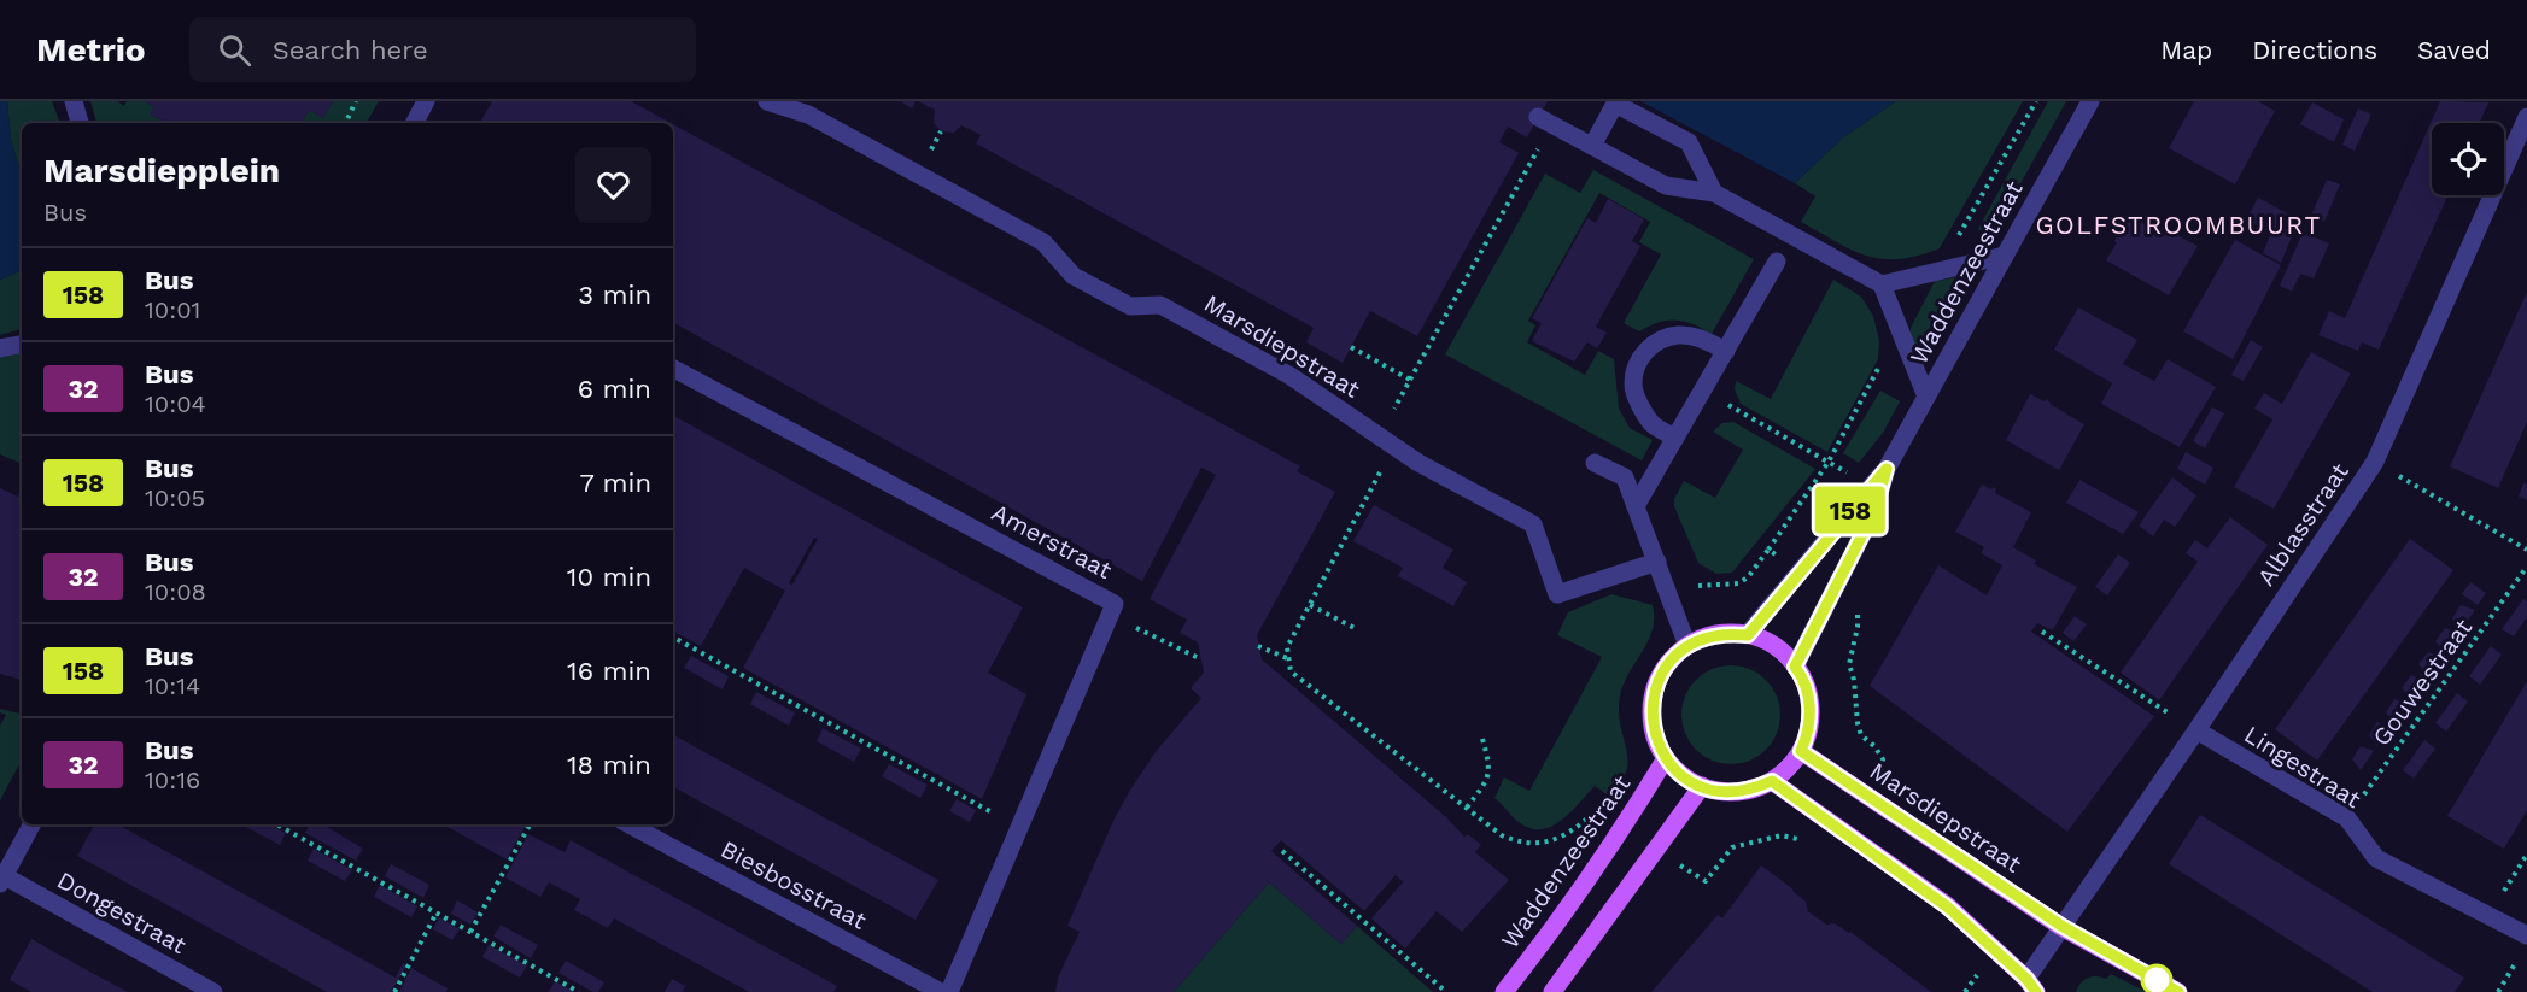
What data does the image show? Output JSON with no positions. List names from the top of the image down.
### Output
{
  "streets": {
    "main road": ["Waddenzeestraat", "Marsdiepstraat"],
    "street": [
      "Alblasstraat",
      "Amerstraat",
      "Lingestraat",
      "Biesbosstraat",
      "Dongestraat"
    ],
    "path": ["Gouwestraat"]
  },
  "crossings": [
    ["Waddenzeestraat", "Marsdiepstraat"],
    ["Marsdiepstraat", "Alblasstraat"],
    ["Alblasstraat", "Lingestraat"],
    ["Gouwestraat", "Lingestraat"]
  ],
  "districts": ["GOLFSTROOMBUURT"],
  "lines": ["bus line 158"],
  "page": {
    "header": "Metrio",
    "search": "Search here",
    "nav": ["Map", "Directions", "Saved"],
    "on_map": "158",
    "heading": ["Marsdiepplein", "Bus"],
    "list": [
      {
        "mark": "158",
        "name": "Bus",
        "note": "10:01",
        "value": "3 min"
      },
      {
        "mark": "32",
        "name": "Bus",
        "note": "10:04",
        "value": "6 min"
      },
      {
        "mark": "158",
        "name": "Bus",
        "note": "10:05",
        "value": "7 min"
      },
      {
        "mark": "32",
        "name": "Bus",
        "note": "10:08",
        "value": "10 min"
      },
      {
        "mark": "158",
        "name": "Bus",
        "note": "10:14",
        "value": "16 min"
      },
      {
        "mark": "32",
        "name": "Bus",
        "note": "10:16",
        "value": "18 min"
      }
    ]
  }
}
